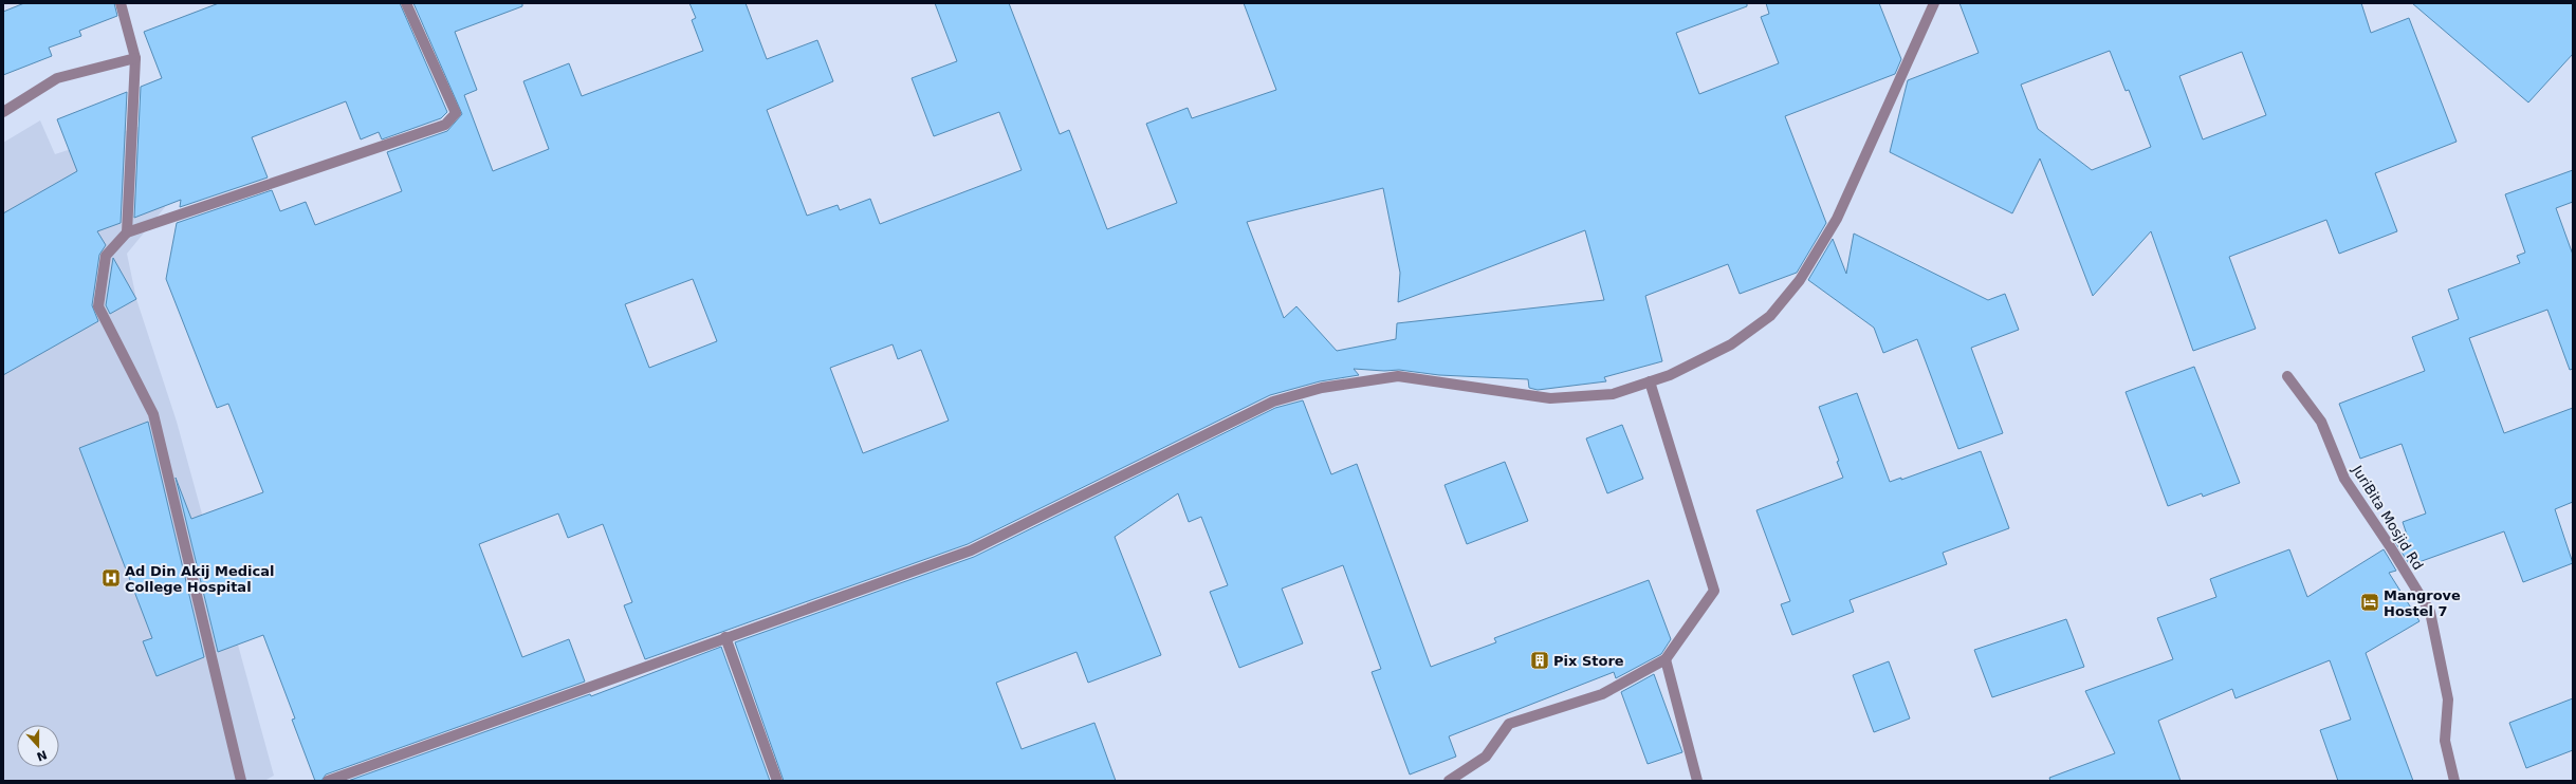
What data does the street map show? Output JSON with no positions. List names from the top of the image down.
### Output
{
  "streets": {
    "street": ["JuriBita Mosjid Rd"]
  },
  "places": {
    "hospital": ["Ad Din Akij Medical College Hospital"],
    "hotel": ["Mangrove Hostel 7"],
    "building": ["Pix Store"]
  },
  "north": "bottom"
}
